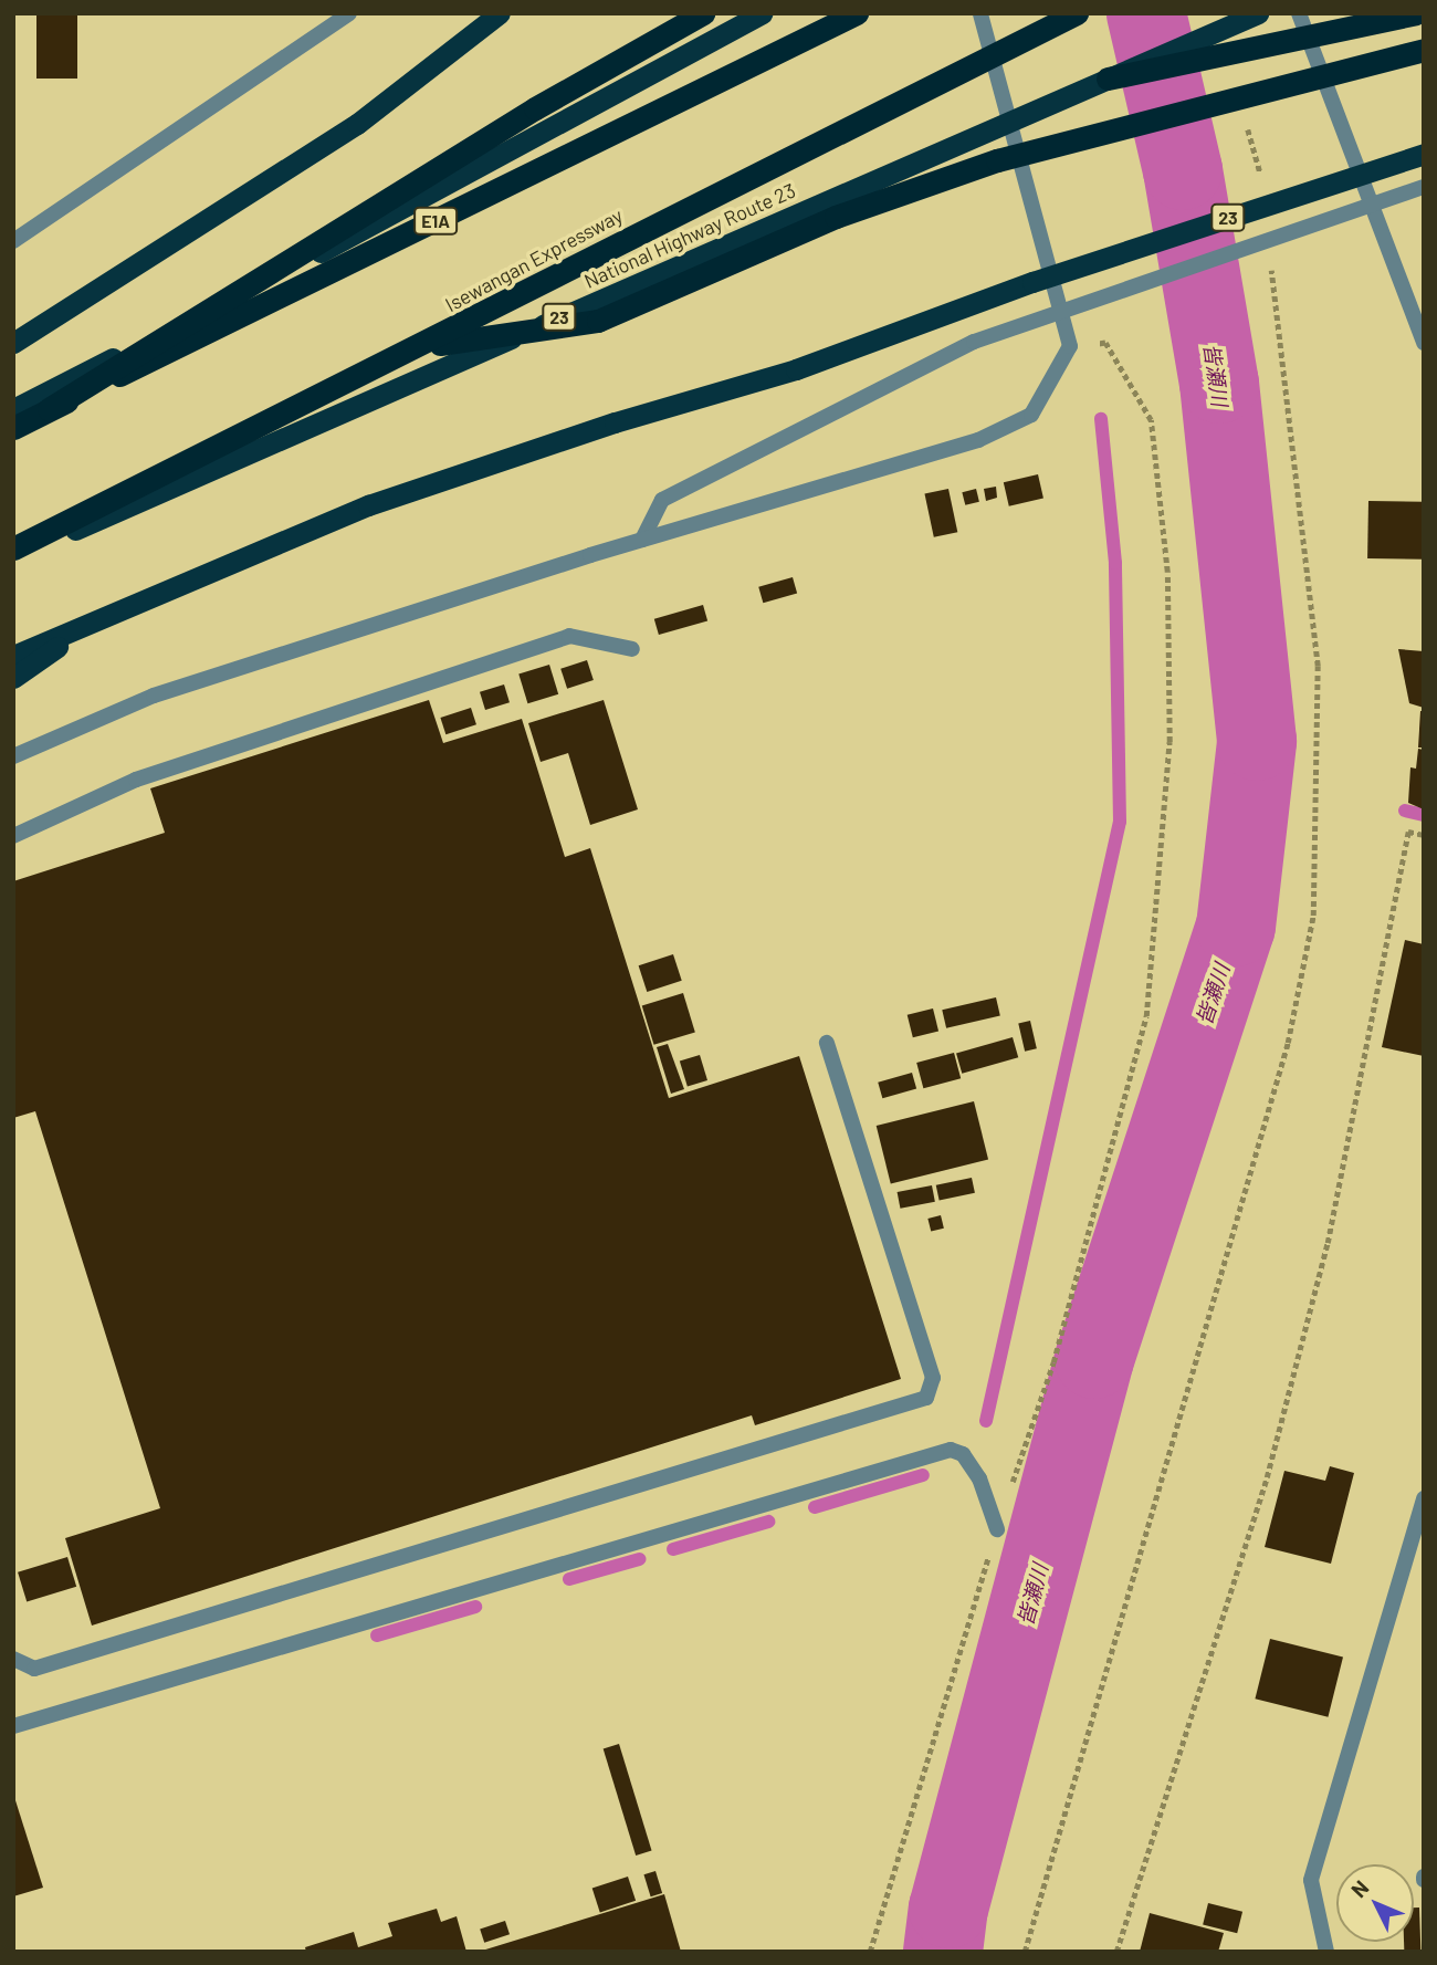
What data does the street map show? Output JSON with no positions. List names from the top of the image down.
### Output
{
  "streets": {
    "highway": [
      "23",
      "E1A",
      "National Highway Route 23",
      "Isewangan Expressway"
    ]
  },
  "water": ["皆瀬川"],
  "north": "top left"
}
